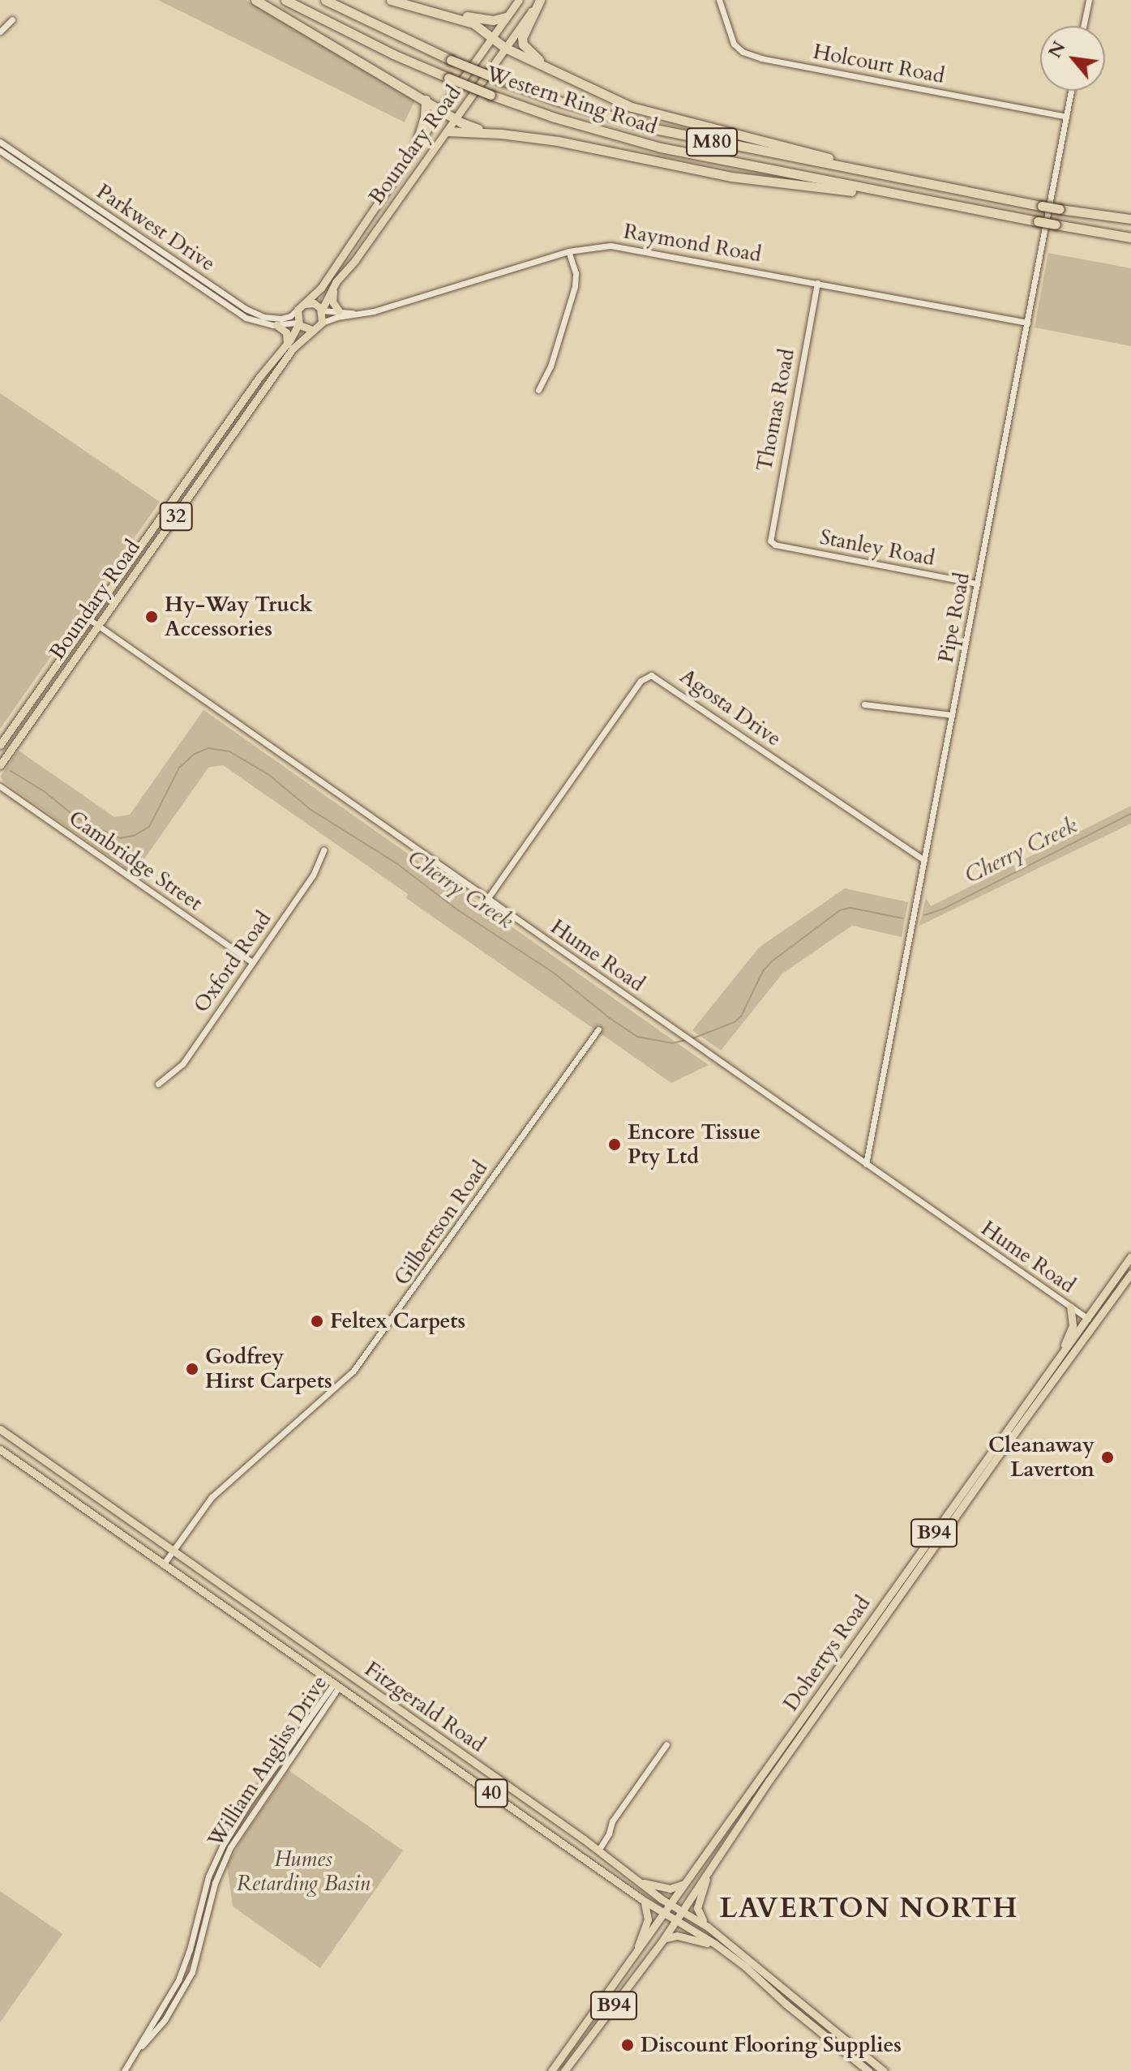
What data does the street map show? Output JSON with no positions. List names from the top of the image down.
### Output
{
  "streets": {
    "highway": ["Western Ring Road", "M80"],
    "main road": [
      "Boundary Road",
      "32",
      "B94",
      "Dohertys Road",
      "Fitzgerald Road",
      "William Angliss Drive",
      "40"
    ],
    "street": [
      "Holcourt Road",
      "Parkwest Drive",
      "Raymond Road",
      "Thomas Road",
      "Stanley Road",
      "Pipe Road",
      "Agosta Drive",
      "Cambridge Street",
      "Hume Road",
      "Oxford Road",
      "Gilbertson Road"
    ]
  },
  "crossings": [
    ["Holcourt Road", "Pipe Road"],
    ["Boundary Road", "Parkwest Drive"],
    ["Boundary Road", "Raymond Road"],
    ["Boundary Road", "32"],
    ["Boundary Road", "Hume Road"],
    ["Parkwest Drive", "Raymond Road"],
    ["Parkwest Drive", "32"],
    ["Raymond Road", "Thomas Road"],
    ["Raymond Road", "32"],
    ["Raymond Road", "Pipe Road"],
    ["Thomas Road", "Stanley Road"],
    ["Stanley Road", "Pipe Road"],
    ["Pipe Road", "Agosta Drive"],
    ["Pipe Road", "Hume Road"],
    ["Agosta Drive", "Hume Road"],
    ["Cambridge Street", "Oxford Road"],
    ["Hume Road", "Dohertys Road"],
    ["Gilbertson Road", "Fitzgerald Road"],
    ["Dohertys Road", "Fitzgerald Road"],
    ["Fitzgerald Road", "William Angliss Drive"]
  ],
  "districts": ["LAVERTON NORTH"],
  "water": ["Cherry Creek"],
  "parks": ["Humes Retarding Basin"],
  "places": [
    "Hy-Way Truck Accessories",
    "Encore Tissue Pty Ltd",
    "Feltex Carpets",
    "Godfrey Hirst Carpets",
    "Cleanaway Laverton",
    "Discount Flooring Supplies"
  ],
  "north": "top left"
}
